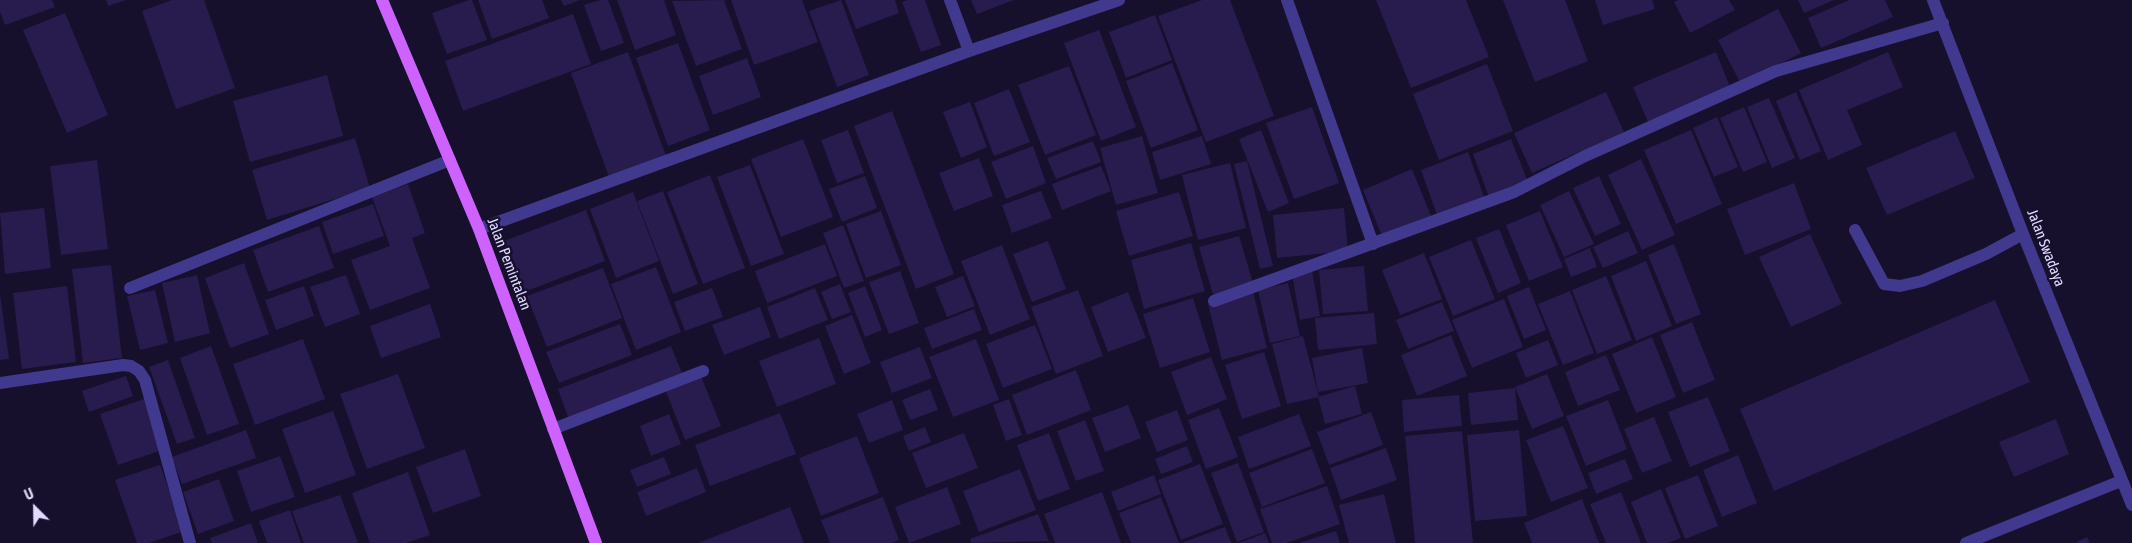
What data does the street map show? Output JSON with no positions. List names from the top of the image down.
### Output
{
  "streets": {
    "main road": ["Jalan Pemintalan"],
    "street": ["Jalan Swadaya"]
  },
  "north": "top left"
}
